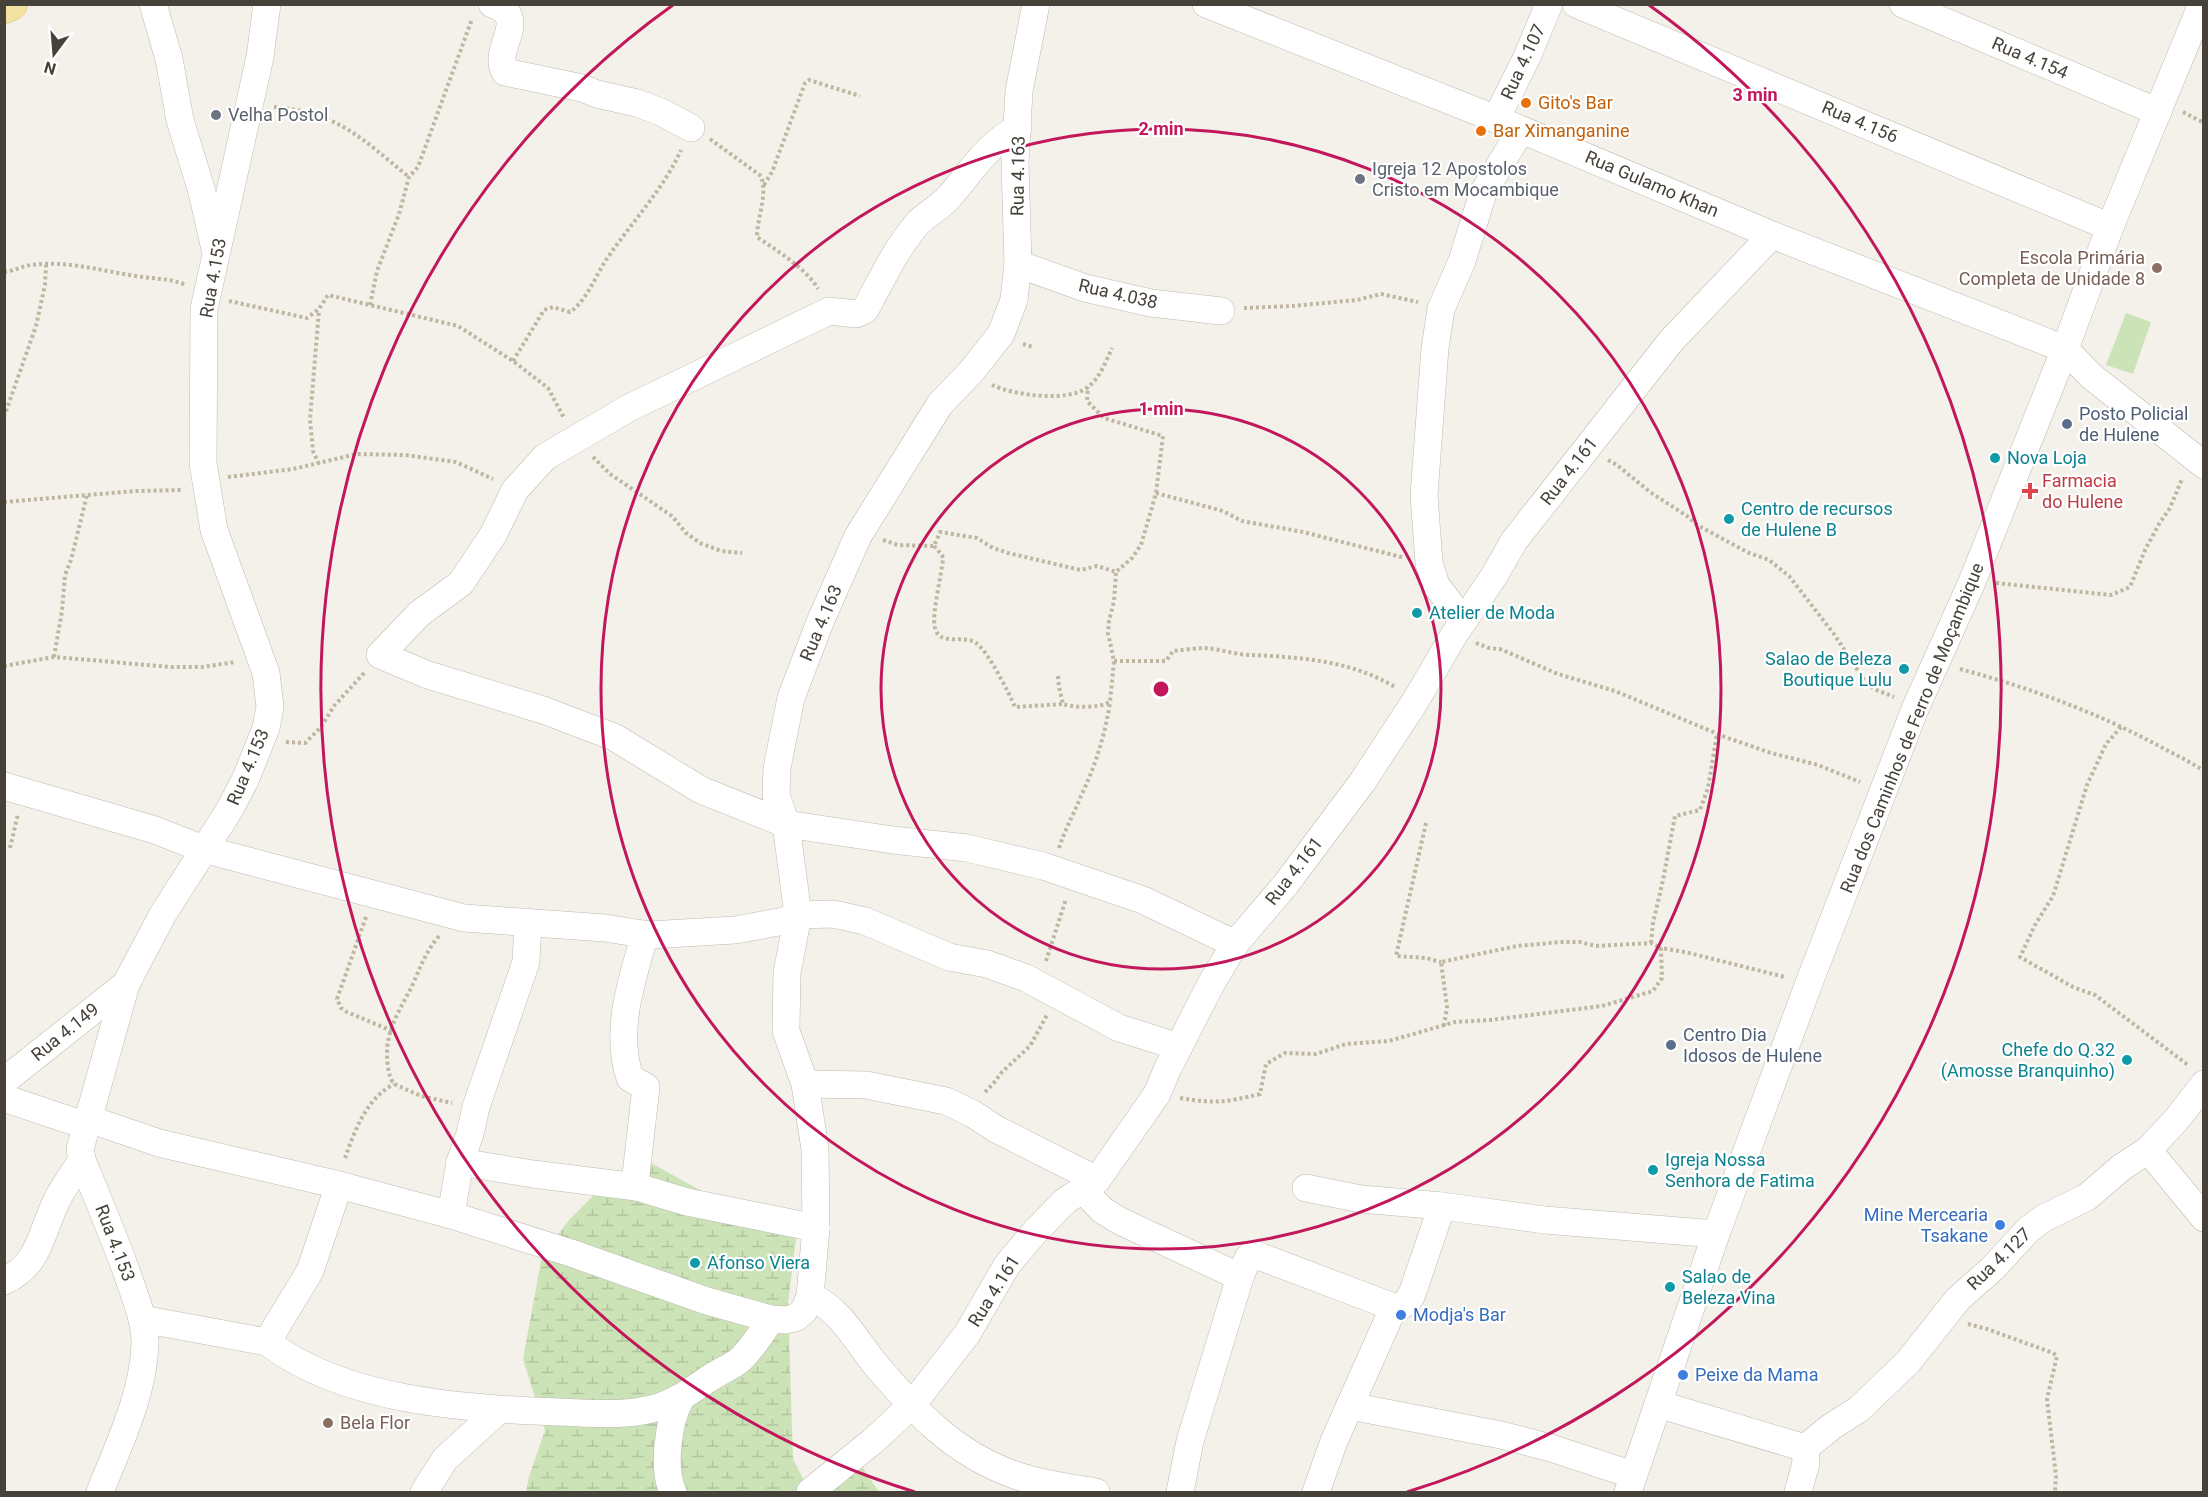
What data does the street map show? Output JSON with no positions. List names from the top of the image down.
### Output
{
  "streets": {
    "street": [
      "Rua 4.154",
      "Rua 4.107",
      "Rua 4.156",
      "Rua 4.163",
      "Rua Gulamo Khan",
      "Rua 4.153",
      "Rua 4.038",
      "Rua 4.161",
      "Rua dos Caminhos de Ferro de Moçambique",
      "Rua 4.149",
      "Rua 4.127"
    ]
  },
  "crossings": [
    ["Rua 4.154", "Rua dos Caminhos de Ferro de Moçambique"],
    ["Rua 4.107", "Rua Gulamo Khan"],
    ["Rua 4.156", "Rua dos Caminhos de Ferro de Moçambique"],
    ["Rua 4.163", "Rua 4.038"],
    ["Rua Gulamo Khan", "Rua 4.161"],
    ["Rua Gulamo Khan", "Rua dos Caminhos de Ferro de Moçambique"],
    ["Rua 4.153", "Rua 4.149"]
  ],
  "places": {
    "other": [
      "Gito's Bar",
      "Velha Postol",
      "Bar Ximanganine",
      "Igreja 12 Apostolos Cristo em Mocambique",
      "Escola Primária Completa de Unidade 8",
      "Posto Policial de Hulene",
      "Nova Loja",
      "Centro de recursos de Hulene B",
      "Atelier de Moda",
      "Salao de Beleza Boutique Lulu",
      "Centro Dia Idosos de Hulene",
      "Chefe do Q.32 (Amosse Branquinho)",
      "Igreja Nossa Senhora de Fatima",
      "Mine Mercearia Tsakane",
      "Afonso Viera",
      "Salao de Beleza Vina",
      "Modja's Bar",
      "Peixe da Mama",
      "Bela Flor"
    ],
    "health": ["Farmacia do Hulene"]
  },
  "north": "bottom",
  "rings": ["3 min", "2 min", "1 min"]
}
